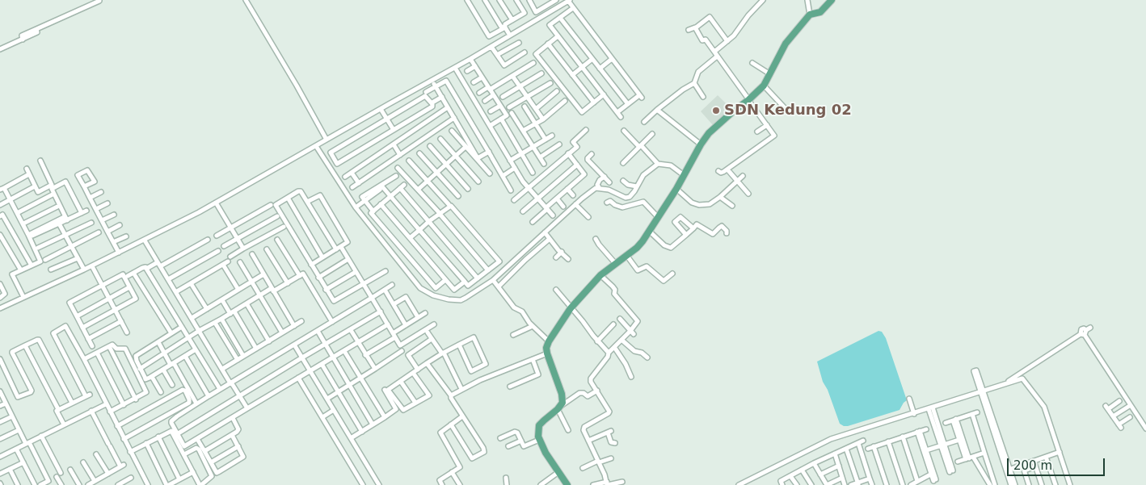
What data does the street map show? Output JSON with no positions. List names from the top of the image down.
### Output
{
  "places": ["SDN Kedung 02"],
  "scale_bar": "200 m"
}
